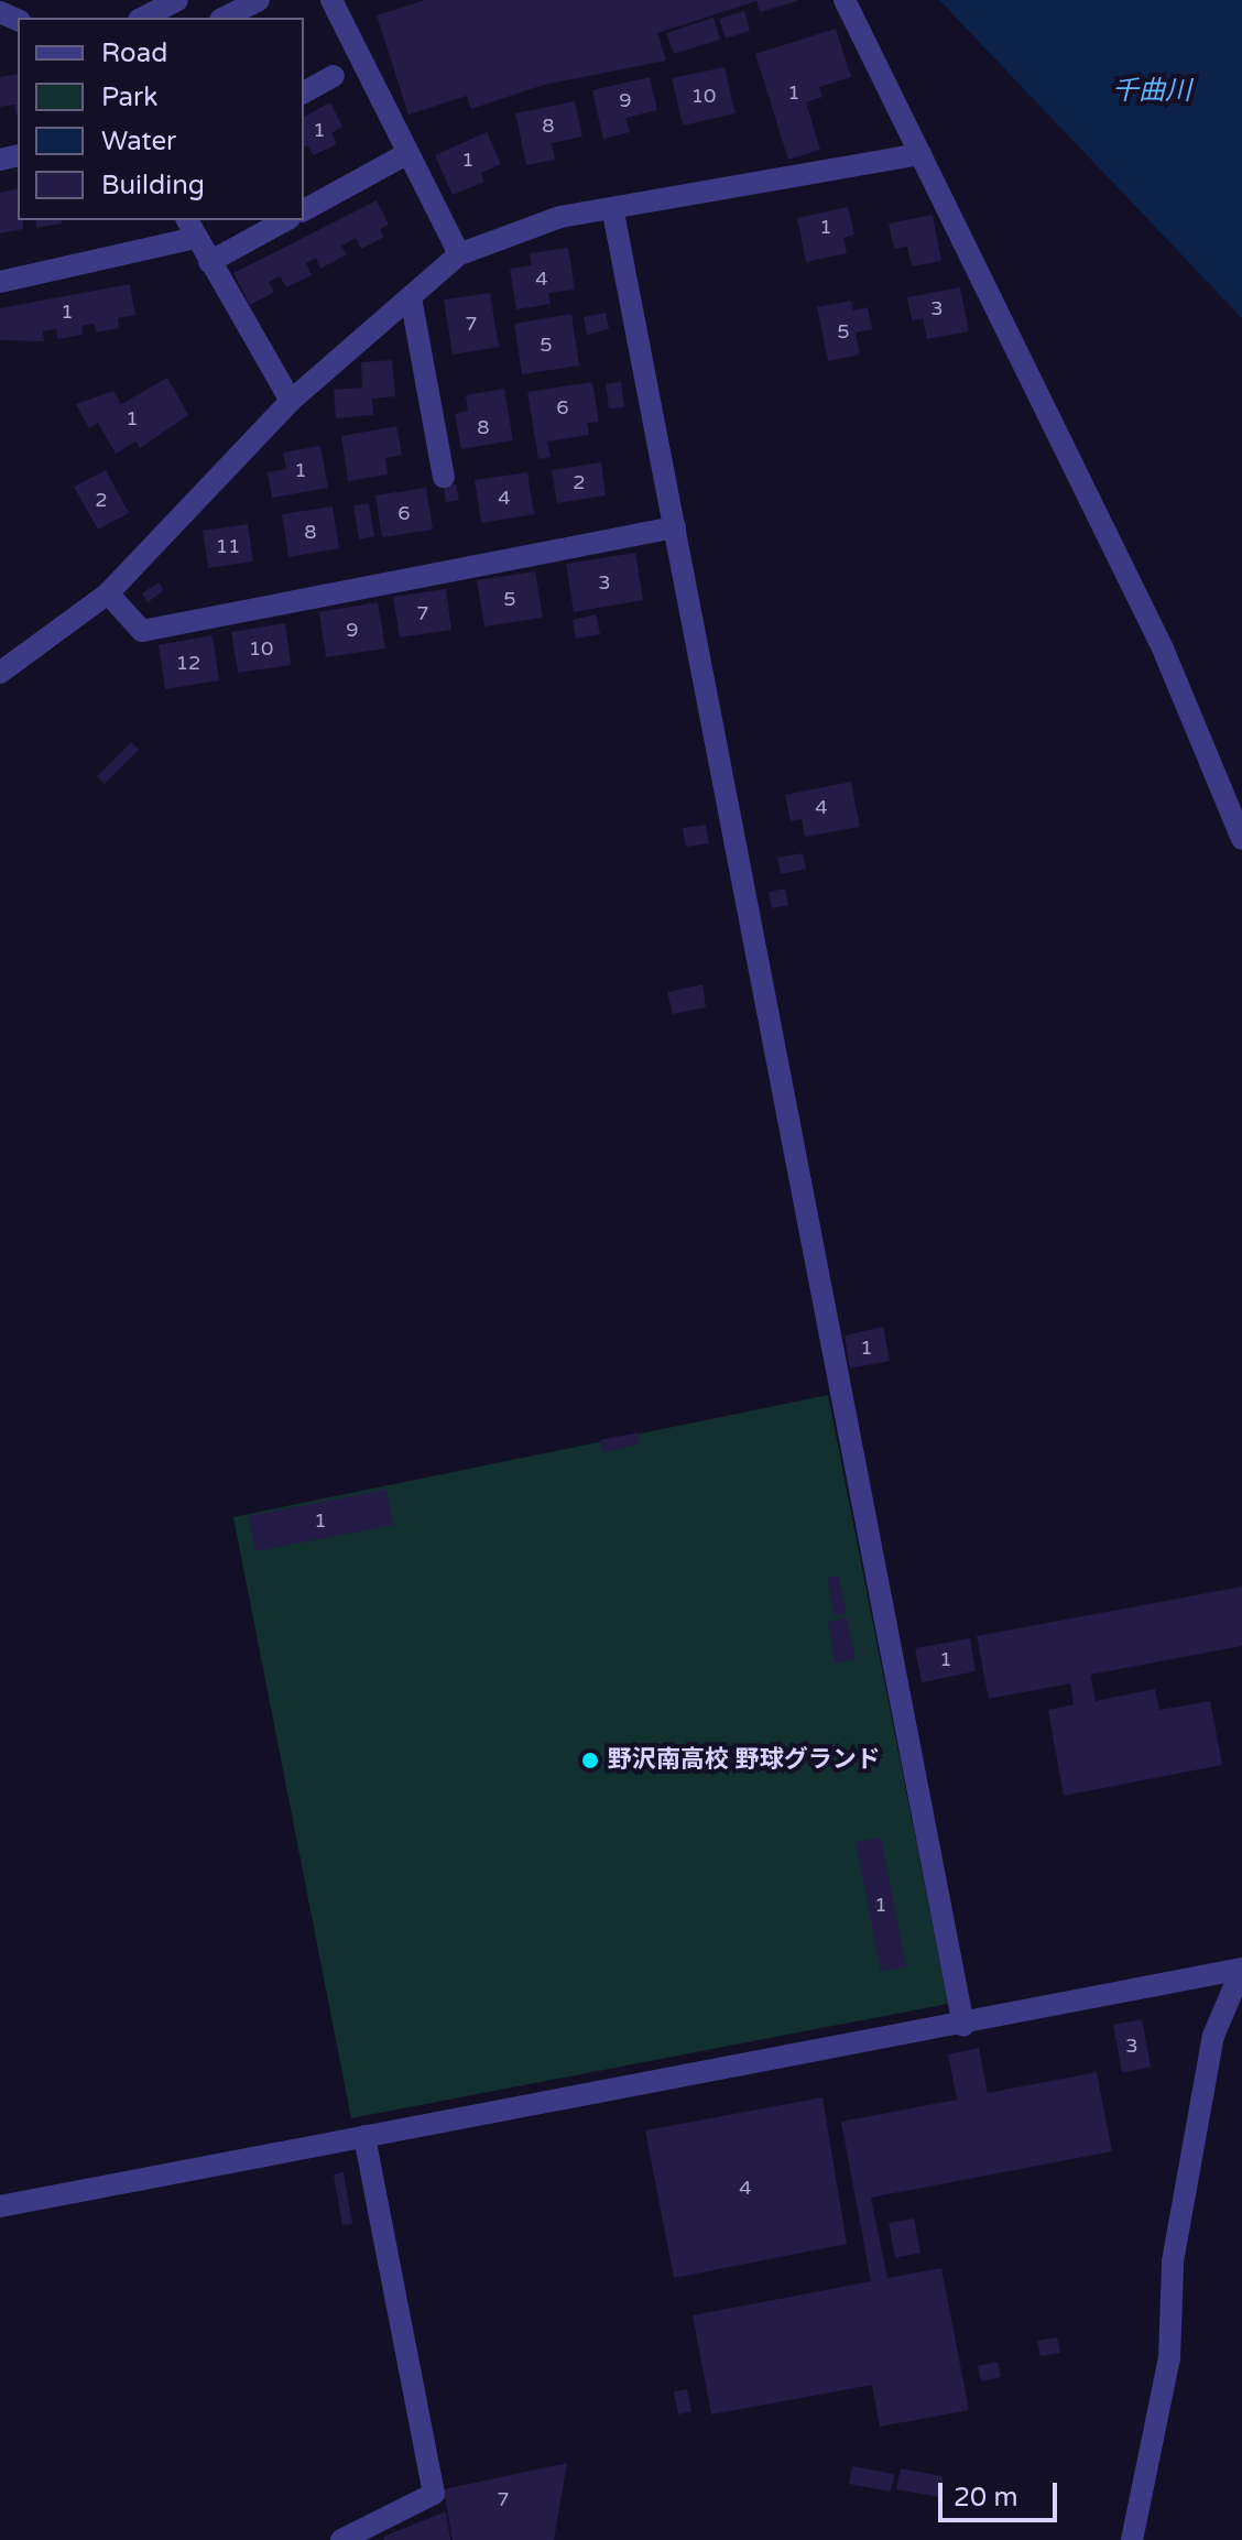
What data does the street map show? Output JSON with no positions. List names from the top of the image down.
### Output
{
  "water": ["千曲川"],
  "places": ["野沢南高校 野球グランド"],
  "house_numbers": [
    "1",
    "10",
    "9",
    "8",
    "1",
    "1",
    "1",
    "4",
    "3",
    "1",
    "7",
    "5",
    "5",
    "6",
    "1",
    "8",
    "1",
    "2",
    "4",
    "2",
    "6",
    "8",
    "11",
    "3",
    "5",
    "7",
    "9",
    "10",
    "12",
    "4",
    "1",
    "1",
    "1",
    "1",
    "3",
    "4",
    "7"
  ],
  "legend": [
    "Road",
    "Park",
    "Water",
    "Building"
  ],
  "scale_bar": "20 m"
}
